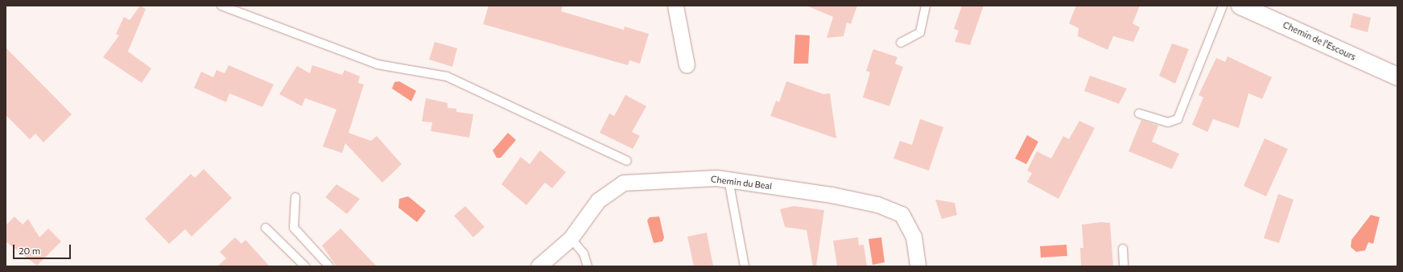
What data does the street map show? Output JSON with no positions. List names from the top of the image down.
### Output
{
  "streets": {
    "street": ["Chemin de l'Escours", "Chemin du Beal"]
  },
  "scale_bar": "20 m"
}
